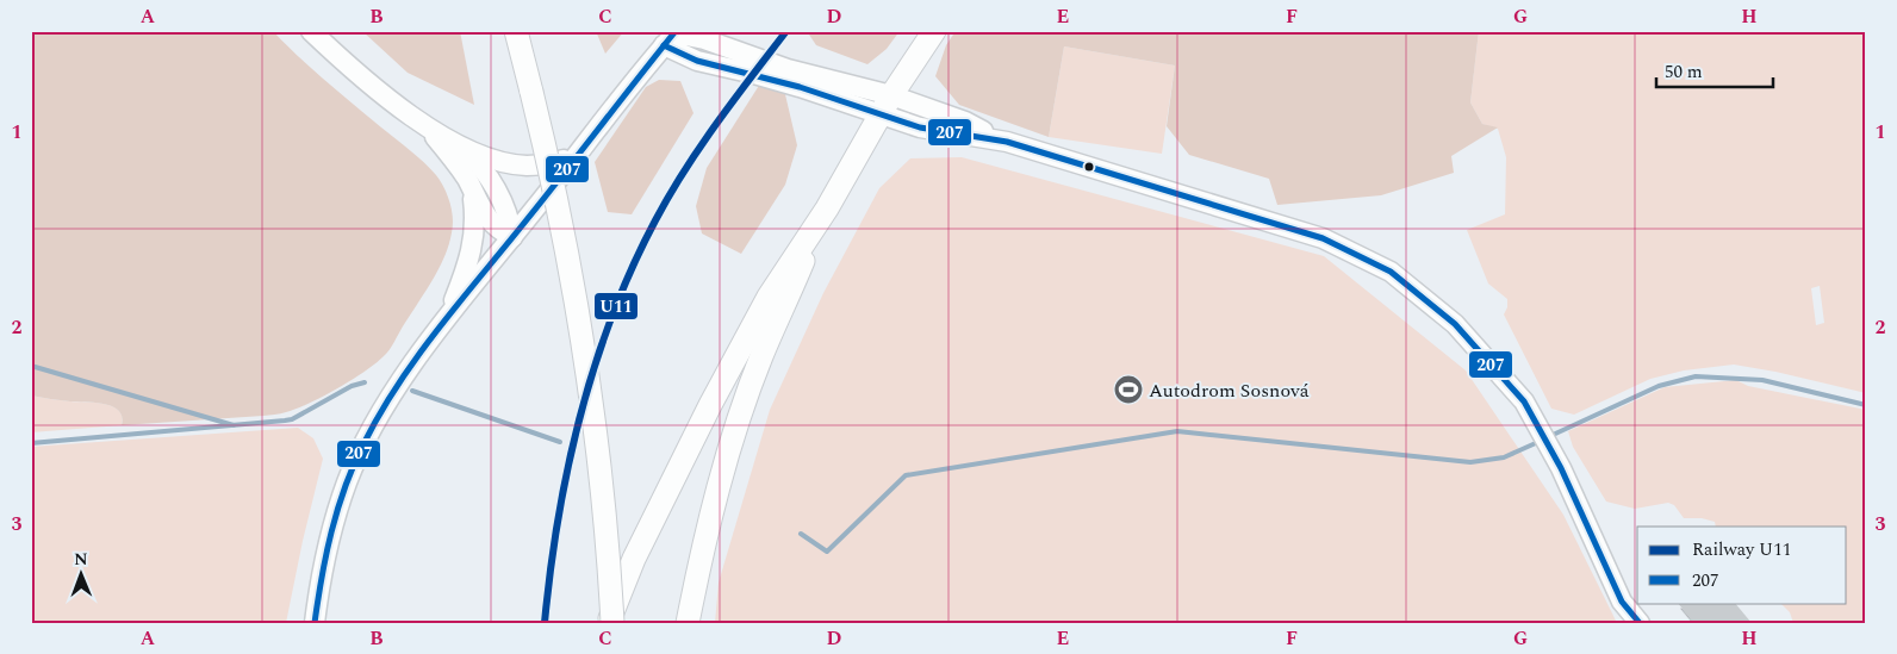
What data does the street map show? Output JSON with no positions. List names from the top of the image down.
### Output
{
  "places": {
    "sports": ["Autodrom Sosnová"]
  },
  "lines": ["rail line U11", "transit line 207"],
  "legend": ["Railway U11", "207"],
  "scale_bar": "50 m",
  "north": "top",
  "grid": {
    "columns": [
      "A",
      "B",
      "C",
      "D",
      "E",
      "F",
      "G",
      "H"
    ],
    "rows": ["1", "2", "3"]
  }
}
